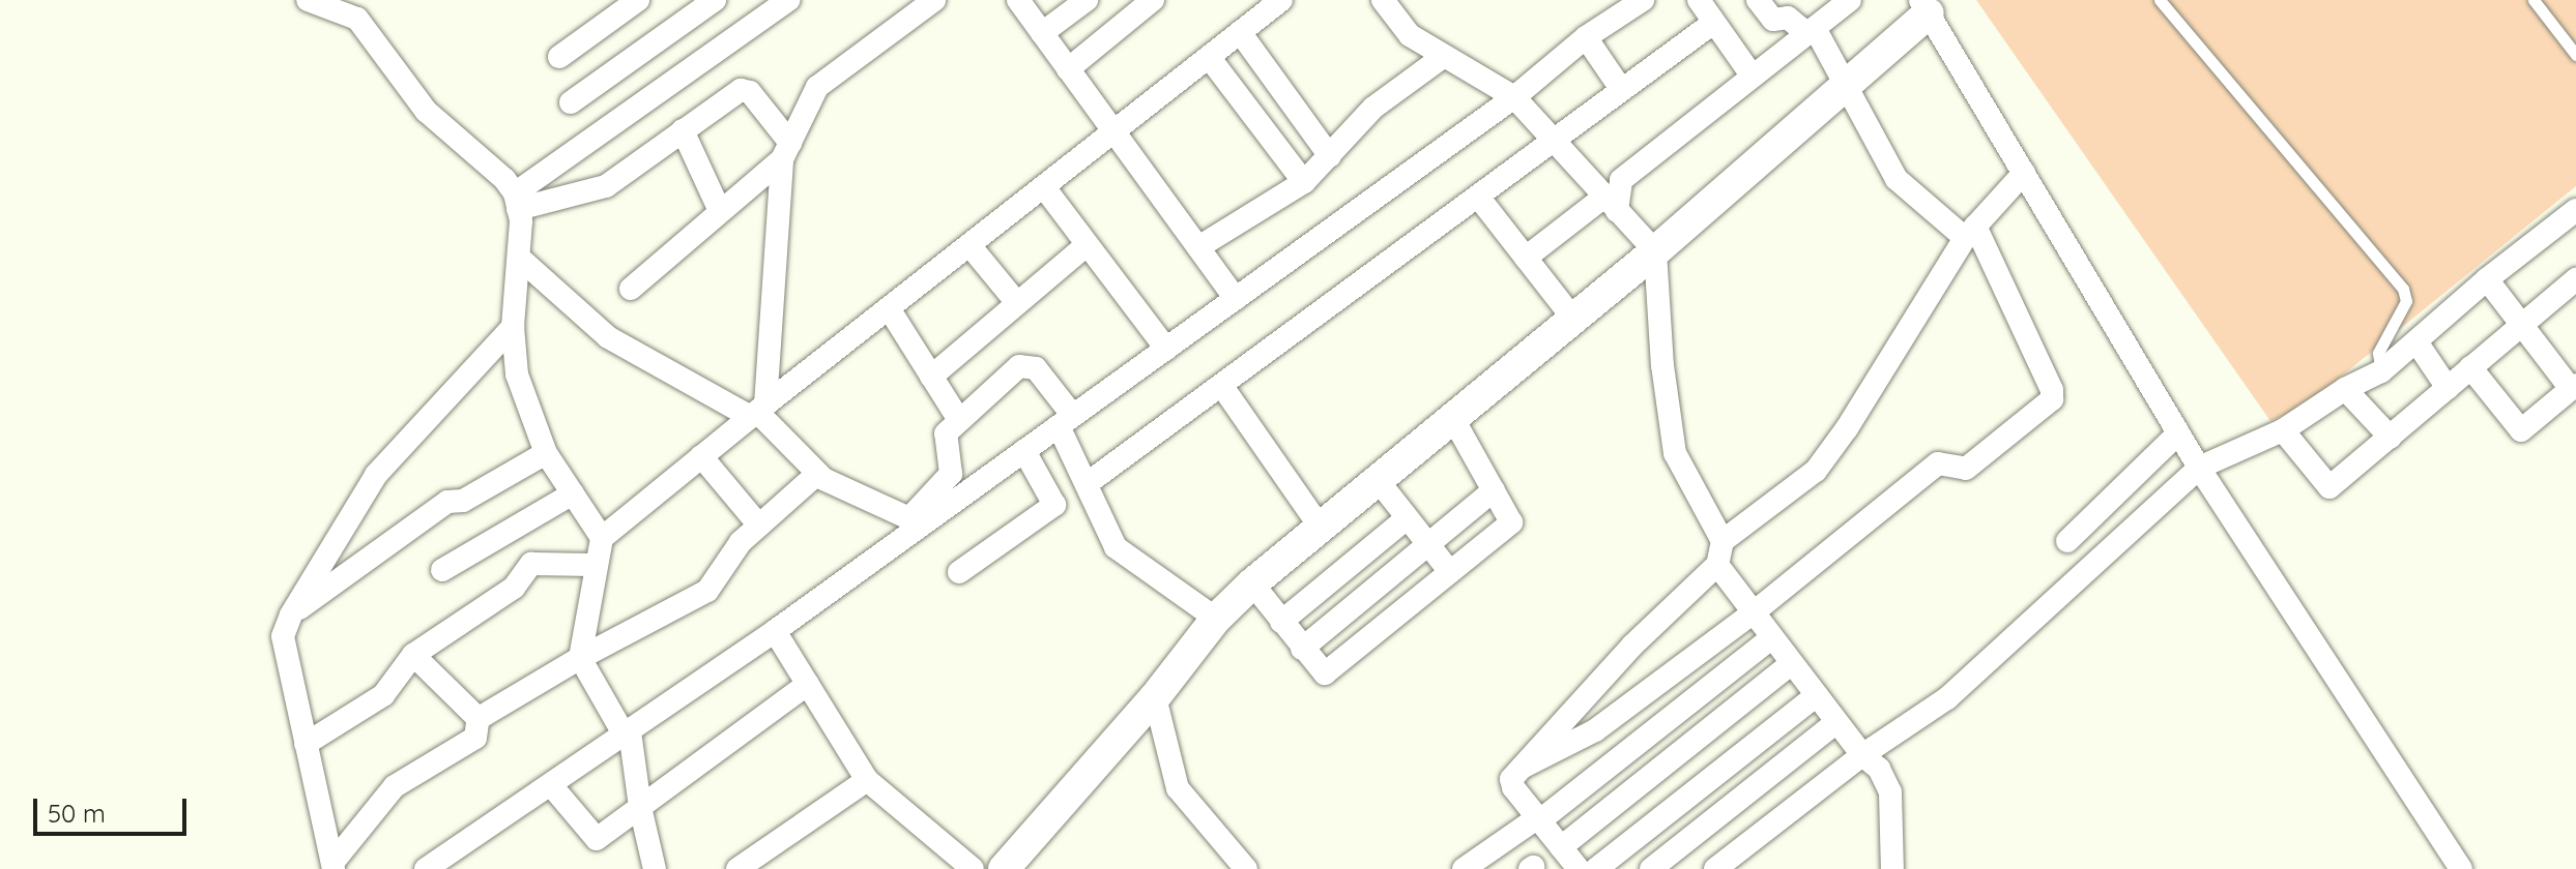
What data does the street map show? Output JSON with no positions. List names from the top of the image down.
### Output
{
  "scale_bar": "50 m"
}
